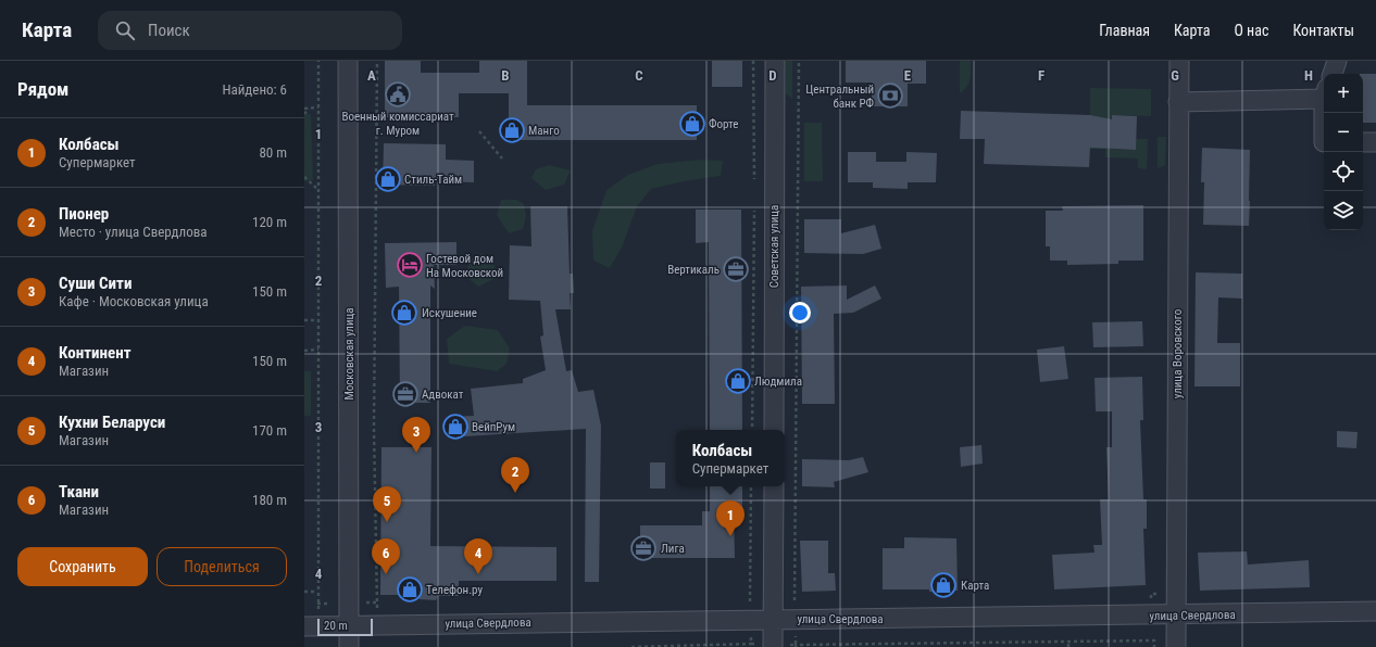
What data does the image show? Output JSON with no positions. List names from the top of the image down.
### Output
{
  "streets": {
    "street": [
      "Советская улица",
      "Московская улица",
      "улица Воровского",
      "улица Свердлова"
    ]
  },
  "crossings": [
    ["Московская улица", "улица Свердлова"],
    ["улица Воровского", "улица Свердлова"]
  ],
  "places": {
    "public building": ["Военный комиссариат г. Муром"],
    "bank": ["Центральный банк РФ"],
    "shop": [
      "Форте",
      "Манго",
      "Стиль-Тайм",
      "Искушение",
      "Людмила",
      "ВейпРум",
      "Карта",
      "Телефон.ру"
    ],
    "hotel": ["Гостевой дом На Московской"],
    "office": ["Вертикаль", "Адвокат", "Лига"]
  },
  "scale_bar": "20 m",
  "page": {
    "header": "Карта",
    "search": "Поиск",
    "nav": [
      "Главная",
      "Карта",
      "О нас",
      "Контакты"
    ],
    "heading": ["Рядом", "Найдено: 6"],
    "map_buttons": ["+", "−"],
    "list": [
      {
        "mark": "1",
        "name": "Колбасы",
        "note": "Супермаркет",
        "value": "80 m"
      },
      {
        "mark": "2",
        "name": "Пионер",
        "note": "Место · улица Свердлова",
        "value": "120 m"
      },
      {
        "mark": "3",
        "name": "Суши Сити",
        "note": "Кафе · Московская улица",
        "value": "150 m"
      },
      {
        "mark": "4",
        "name": "Континент",
        "note": "Магазин",
        "value": "150 m"
      },
      {
        "mark": "5",
        "name": "Кухни Беларуси",
        "note": "Магазин",
        "value": "170 m"
      },
      {
        "mark": "6",
        "name": "Ткани",
        "note": "Магазин",
        "value": "180 m"
      }
    ],
    "pins": [
      "3",
      "2",
      "5",
      "1",
      "4",
      "6"
    ],
    "popup": ["Колбасы", "Супермаркет"],
    "buttons": ["Сохранить", "Поделиться"],
    "scale": "20 m"
  },
  "grid": {
    "columns": [
      "A",
      "B",
      "C",
      "D",
      "E",
      "F",
      "G",
      "H"
    ],
    "rows": [
      "1",
      "2",
      "3",
      "4"
    ]
  }
}
